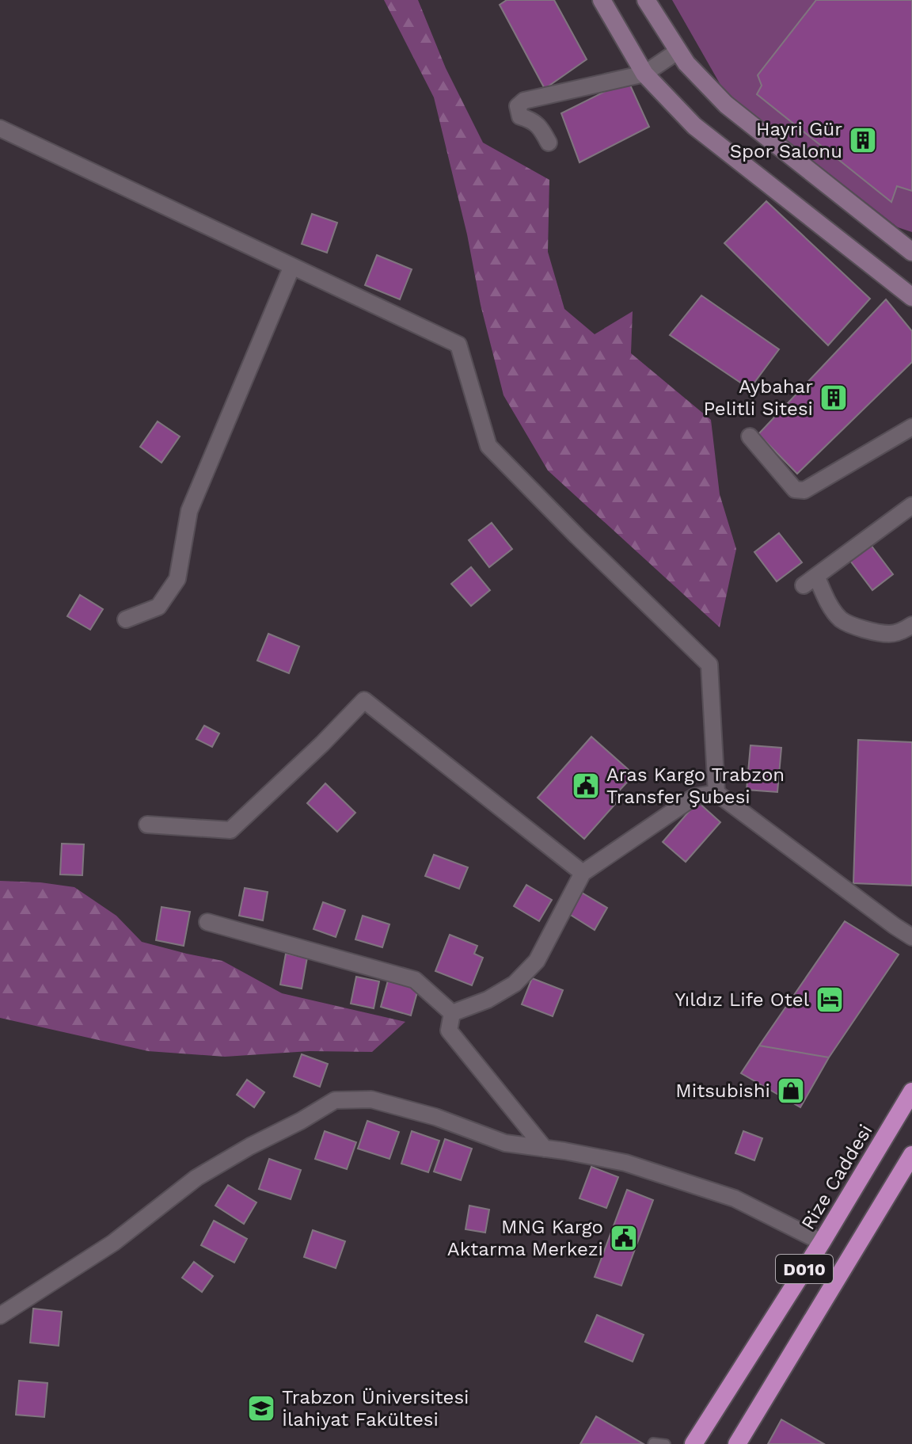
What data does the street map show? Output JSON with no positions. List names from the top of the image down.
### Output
{
  "streets": {
    "highway": ["Rize Caddesi", "D010"]
  },
  "places": {
    "building": ["Hayri Gür Spor Salonu", "Aybahar Pelitli Sitesi"],
    "public building": ["Aras Kargo Trabzon Transfer Şubesi", "MNG Kargo Aktarma Merkezi"],
    "hotel": ["Yıldız Life Otel"],
    "shop": ["Mitsubishi"],
    "school or university": ["Trabzon Üniversitesi İlahiyat Fakültesi"]
  }
}
